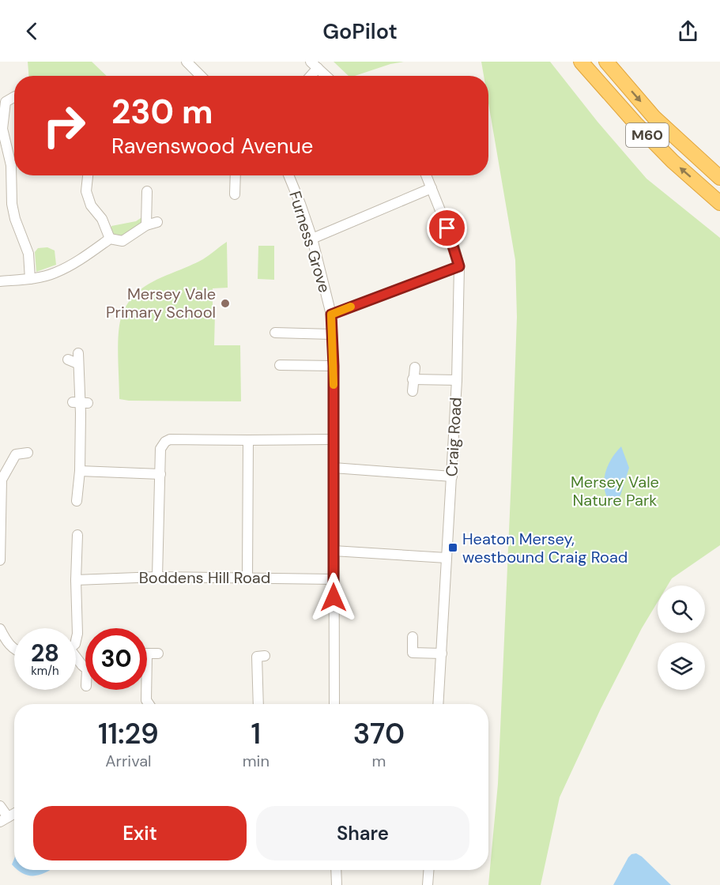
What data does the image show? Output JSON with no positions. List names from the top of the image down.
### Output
{
  "streets": {
    "highway": ["M60"],
    "street": ["Furness Grove", "Craig Road", "Boddens Hill Road"]
  },
  "crossings": [
    ["Furness Grove", "Boddens Hill Road"]
  ],
  "parks": ["Mersey Vale Nature Park"],
  "places": {
    "other": ["Mersey Vale Primary School"],
    "transit": ["Heaton Mersey, westbound Craig Road"]
  },
  "page": {
    "header": "GoPilot",
    "turn": ["230 m", "Ravenswood Avenue"],
    "speed": "28 km/h",
    "limit": "30",
    "eta": [
      "11:29",
      "Arrival",
      "1",
      "min",
      "370",
      "m"
    ],
    "buttons": ["Exit", "Share"]
  }
}
